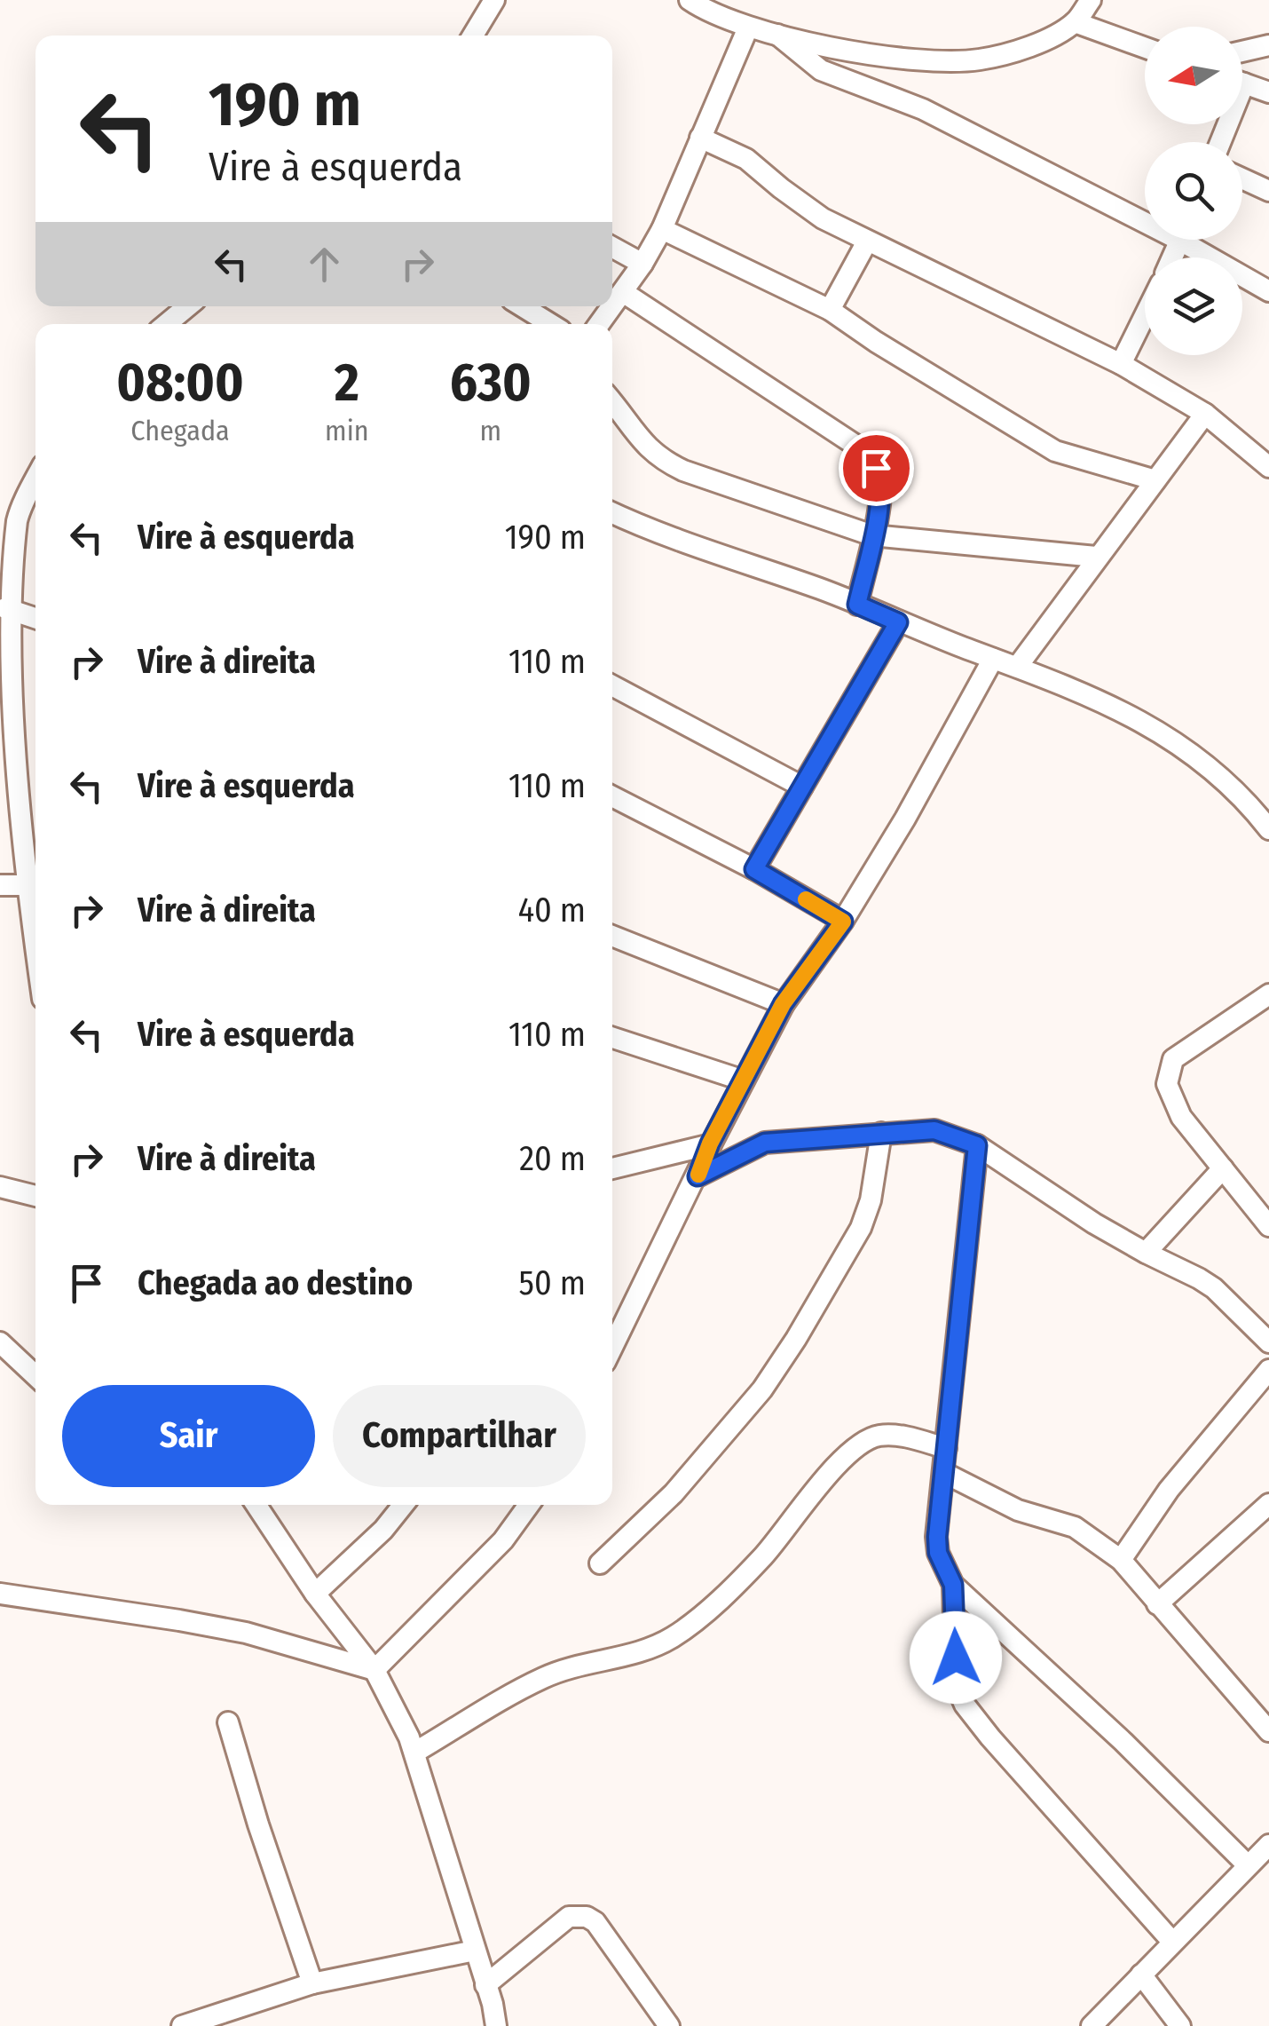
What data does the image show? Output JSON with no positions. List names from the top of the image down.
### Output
{
  "north": "left",
  "page": {
    "turn": ["190 m", "Vire à esquerda"],
    "eta": [
      "08:00",
      "Chegada",
      "2",
      "min",
      "630",
      "m"
    ],
    "list": [
      {
        "name": "Vire à esquerda",
        "value": "190 m"
      },
      {
        "name": "Vire à direita",
        "value": "110 m"
      },
      {
        "name": "Vire à esquerda",
        "value": "110 m"
      },
      {
        "name": "Vire à direita",
        "value": "40 m"
      },
      {
        "name": "Vire à esquerda",
        "value": "110 m"
      },
      {
        "name": "Vire à direita",
        "value": "20 m"
      },
      {
        "name": "Chegada ao destino",
        "value": "50 m"
      }
    ],
    "buttons": ["Sair", "Compartilhar"]
  }
}
